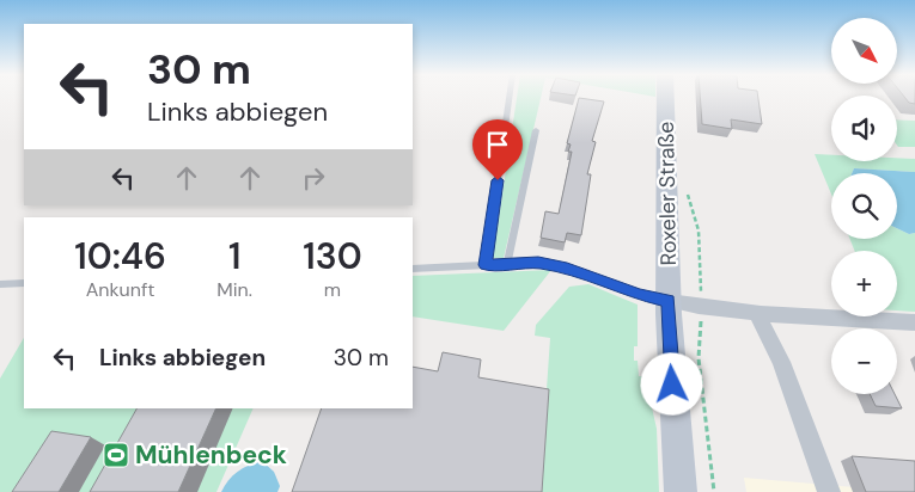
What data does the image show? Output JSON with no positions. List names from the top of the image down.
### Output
{
  "streets": {
    "main road": ["Roxeler Straße"]
  },
  "places": {
    "sports": ["Mühlenbeck"]
  },
  "north": "bottom right",
  "page": {
    "map_buttons": ["+", "−"],
    "turn": ["30 m", "Links abbiegen"],
    "eta": [
      "10:46",
      "Ankunft",
      "1",
      "Min.",
      "130",
      "m"
    ],
    "list": [
      {
        "name": "Links abbiegen",
        "value": "30 m"
      }
    ]
  }
}
